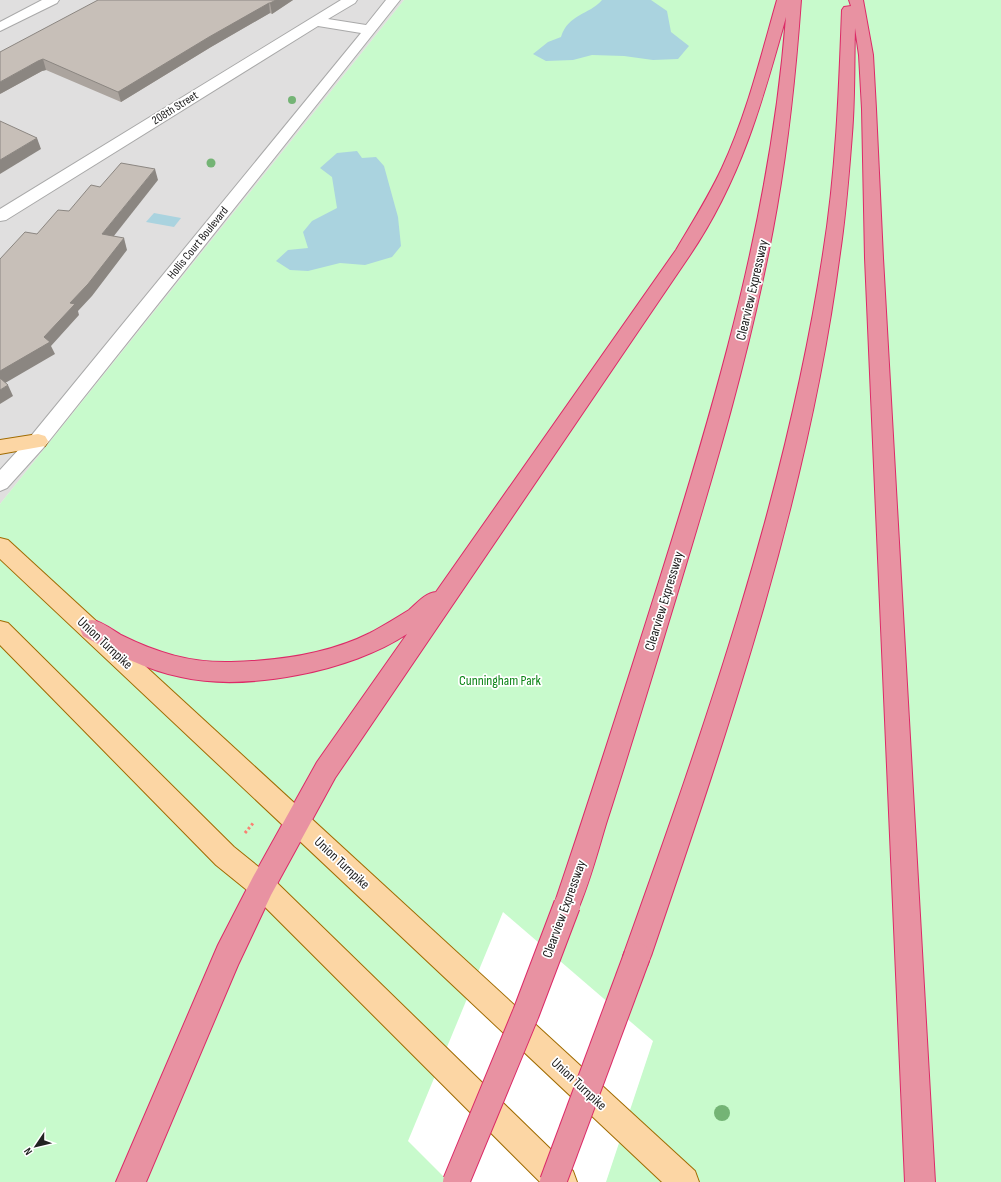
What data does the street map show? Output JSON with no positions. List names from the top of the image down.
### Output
{
  "streets": {
    "highway": ["Clearview Expressway"],
    "main road": ["Union Turnpike"],
    "street": ["208th Street", "Hollis Court Boulevard"]
  },
  "parks": ["Cunningham Park"],
  "north": "bottom left"
}
